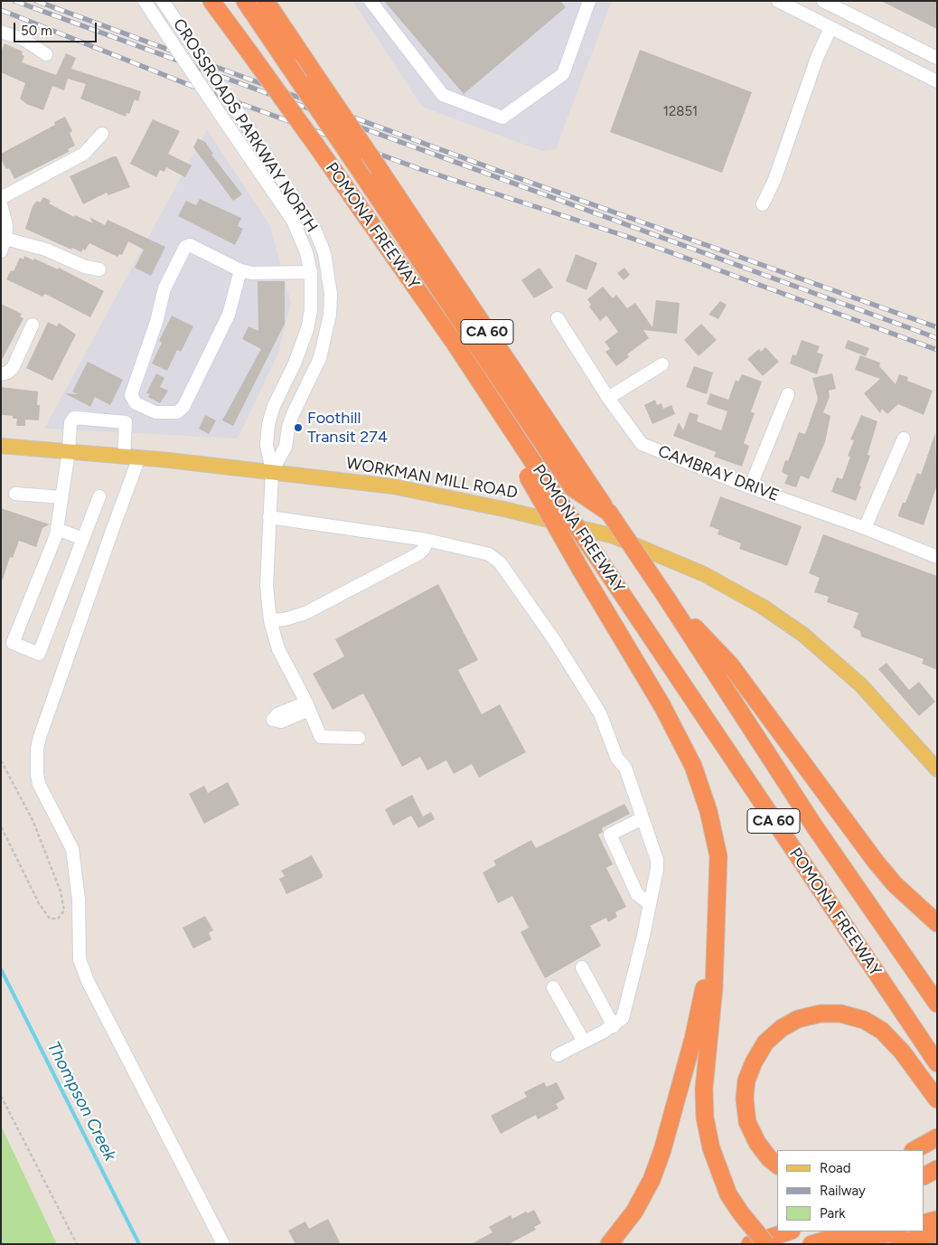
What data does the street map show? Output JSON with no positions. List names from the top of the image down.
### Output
{
  "streets": {
    "highway": ["POMONA FREEWAY", "CA 60"],
    "main road": ["WORKMAN MILL ROAD"],
    "street": ["CROSSROADS PARKWAY NORTH", "CAMBRAY DRIVE"]
  },
  "crossings": [
    ["CROSSROADS PARKWAY NORTH", "WORKMAN MILL ROAD"]
  ],
  "water": ["Thompson Creek"],
  "places": ["Foothill Transit 274"],
  "house_numbers": ["12851"],
  "legend": ["Road", "Railway", "Park"],
  "scale_bar": "50 m"
}
